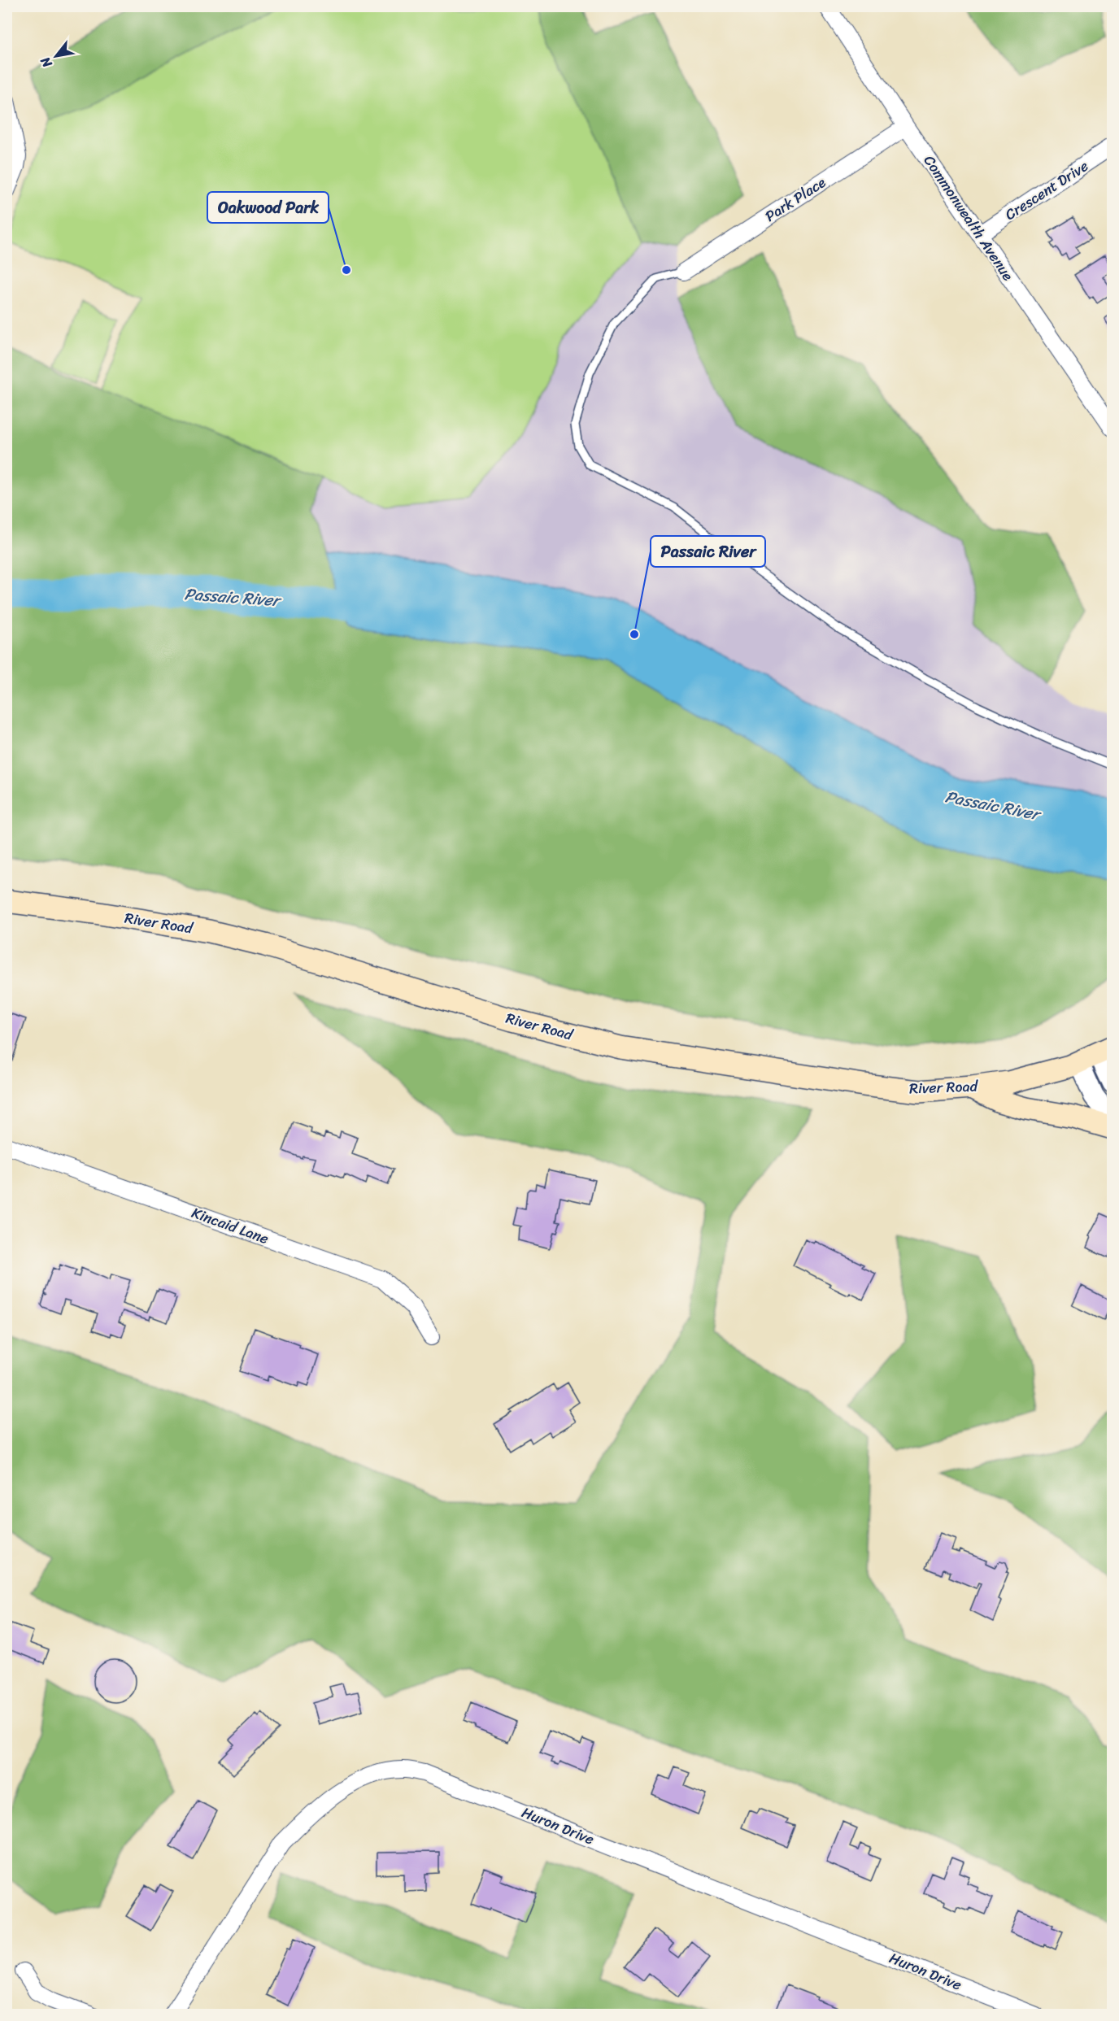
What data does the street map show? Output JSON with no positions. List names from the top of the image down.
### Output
{
  "streets": {
    "main road": ["River Road"],
    "street": [
      "Crescent Drive",
      "Park Place",
      "Commonwealth Avenue",
      "Kincaid Lane",
      "Huron Drive"
    ]
  },
  "crossings": [
    ["Crescent Drive", "Commonwealth Avenue"],
    ["Park Place", "Commonwealth Avenue"]
  ],
  "water": ["Passaic River"],
  "places": ["Oakwood Park", "Passaic River"],
  "north": "bottom left"
}
